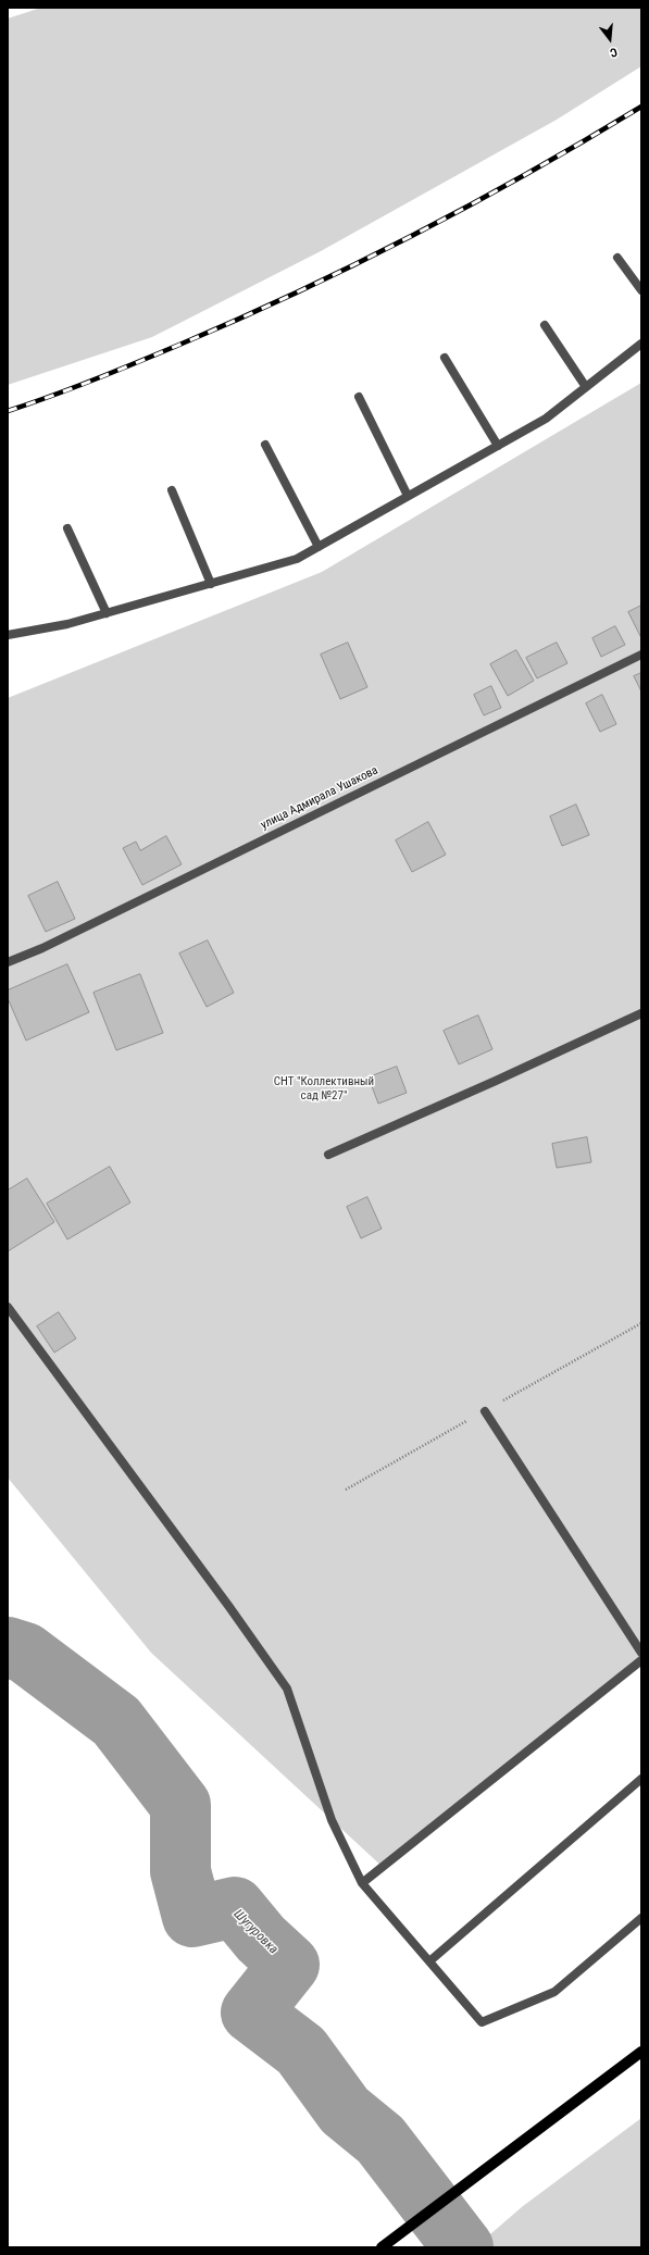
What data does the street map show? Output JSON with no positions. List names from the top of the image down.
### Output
{
  "streets": {
    "street": ["улица Адмирала Ушакова"]
  },
  "water": ["Шугуровка"],
  "parks": ["СНТ \"Коллективный сад №27\""],
  "north": "bottom"
}
